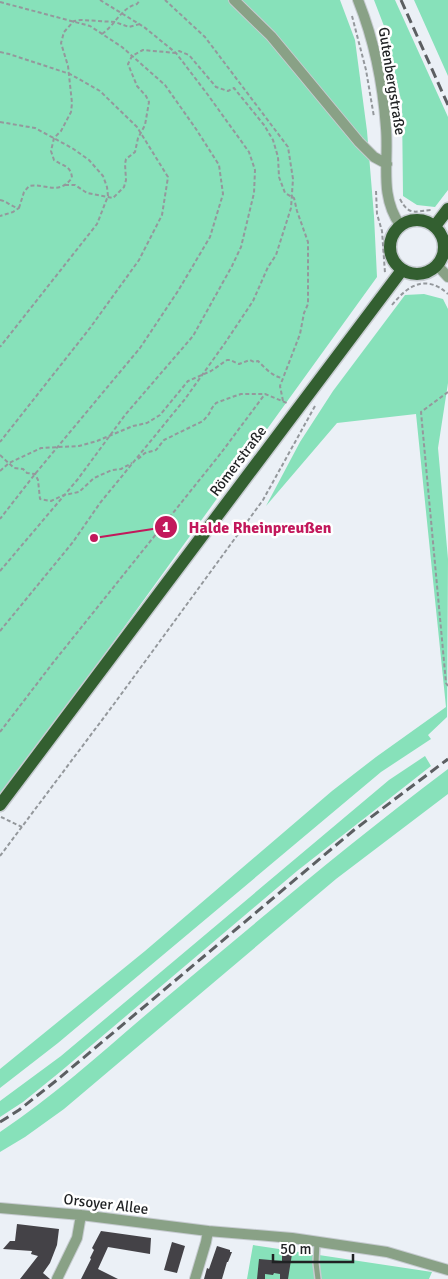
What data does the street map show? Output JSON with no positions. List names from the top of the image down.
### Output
{
  "streets": {
    "main road": ["Römerstraße"],
    "street": ["Gutenbergstraße", "Orsoyer Allee"]
  },
  "crossings": [
    ["Gutenbergstraße", "Römerstraße"]
  ],
  "places": ["Halde Rheinpreußen"],
  "scale_bar": "50 m"
}
